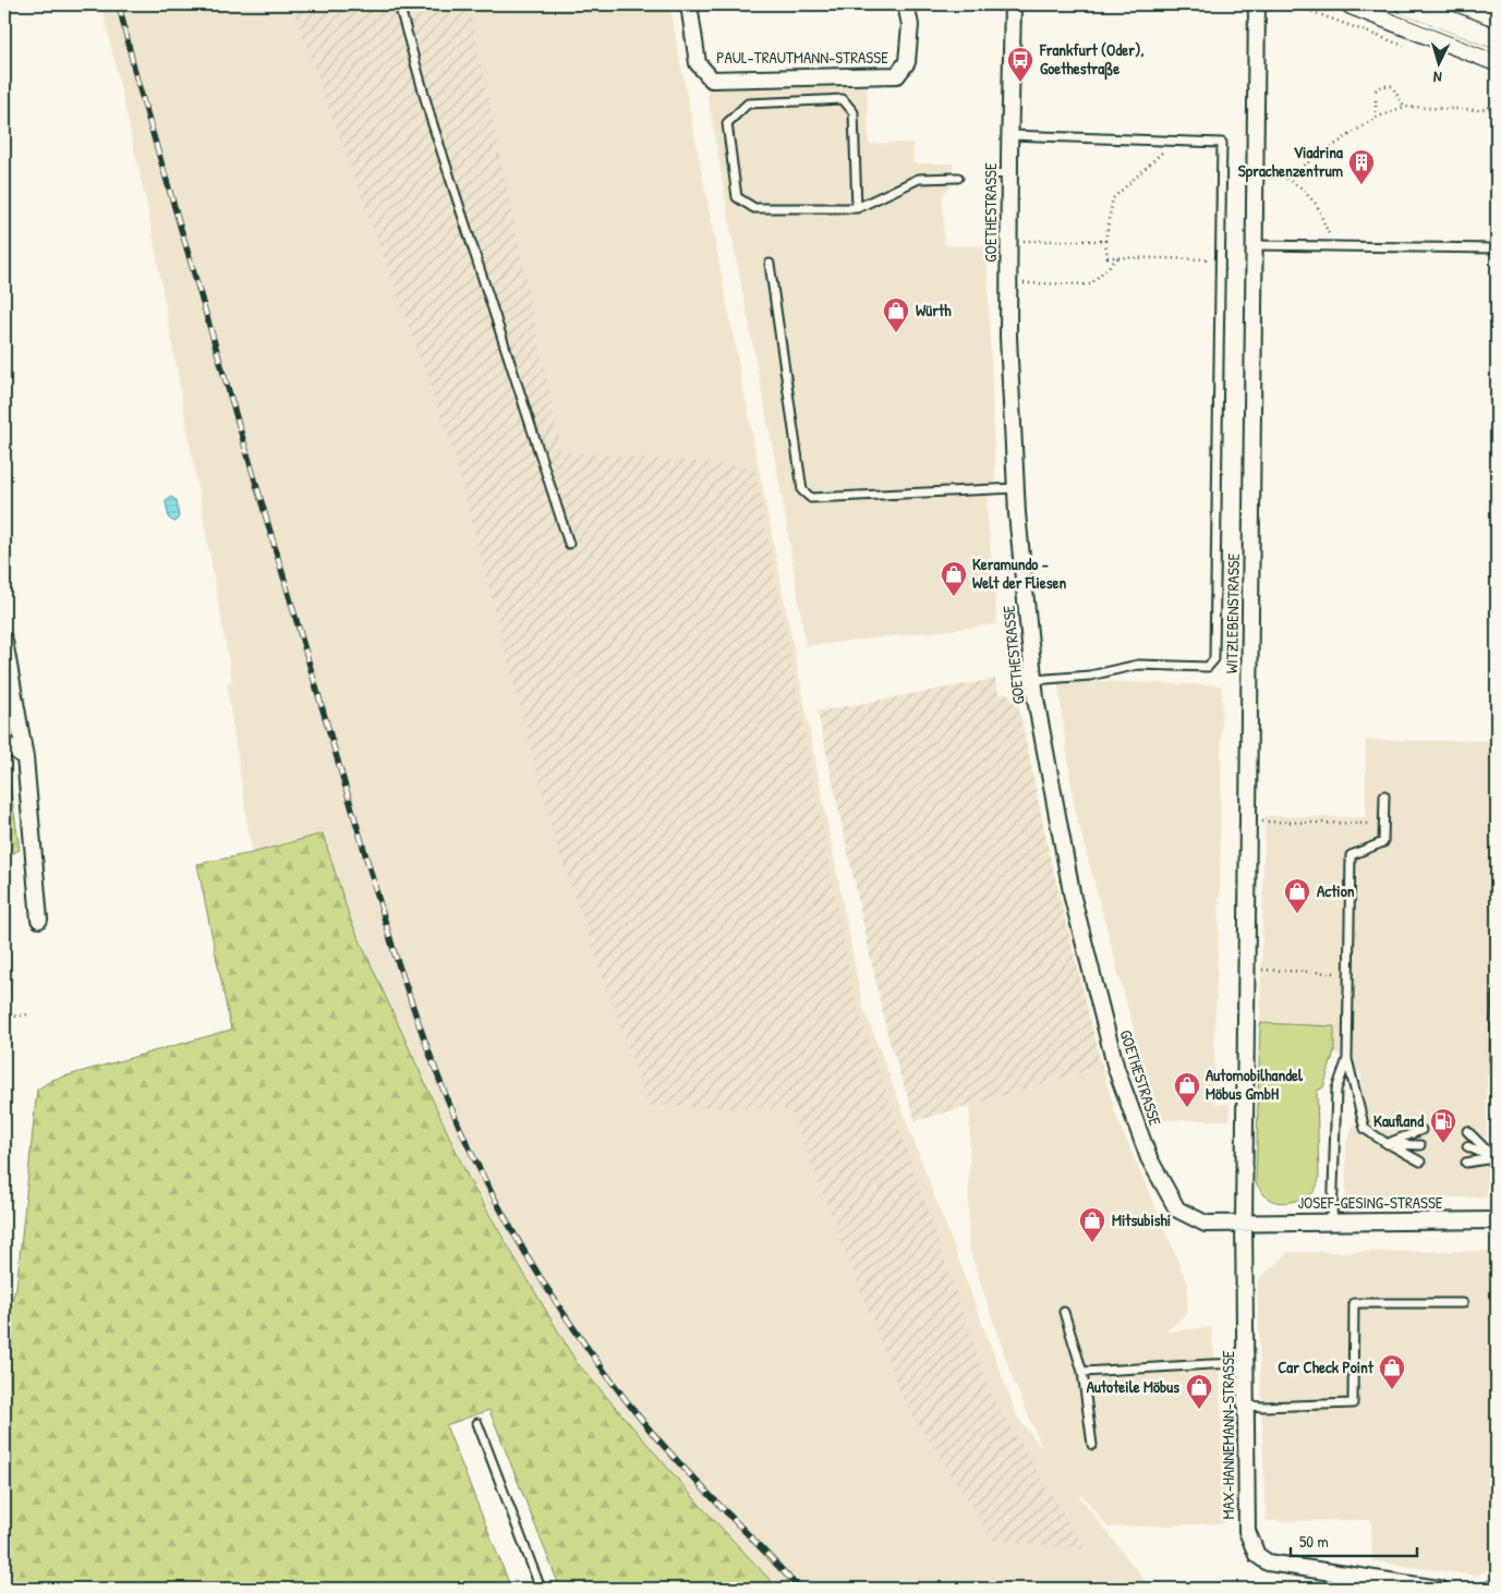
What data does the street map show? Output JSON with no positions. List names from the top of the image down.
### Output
{
  "streets": {
    "street": [
      "PAUL-TRAUTMANN-STRASSE",
      "GOETHESTRASSE",
      "WITZLEBENSTRASSE",
      "JOSEF-GESING-STRASSE",
      "MAX-HANNEMANN-STRASSE"
    ]
  },
  "crossings": [
    ["GOETHESTRASSE", "WITZLEBENSTRASSE"],
    ["GOETHESTRASSE", "JOSEF-GESING-STRASSE"],
    ["GOETHESTRASSE", "MAX-HANNEMANN-STRASSE"],
    ["WITZLEBENSTRASSE", "JOSEF-GESING-STRASSE"],
    ["WITZLEBENSTRASSE", "MAX-HANNEMANN-STRASSE"],
    ["JOSEF-GESING-STRASSE", "MAX-HANNEMANN-STRASSE"]
  ],
  "places": {
    "bus stop": ["Frankfurt (Oder), Goethestraße"],
    "building": ["Viadrina Sprachenzentrum"],
    "shop": [
      "Würth",
      "Keramundo - Welt der Fliesen",
      "Action",
      "Automobilhandel Möbus GmbH",
      "Mitsubishi",
      "Car Check Point",
      "Autoteile Möbus"
    ],
    "fuel station": ["Kaufland"]
  },
  "scale_bar": "50 m",
  "north": "bottom"
}
